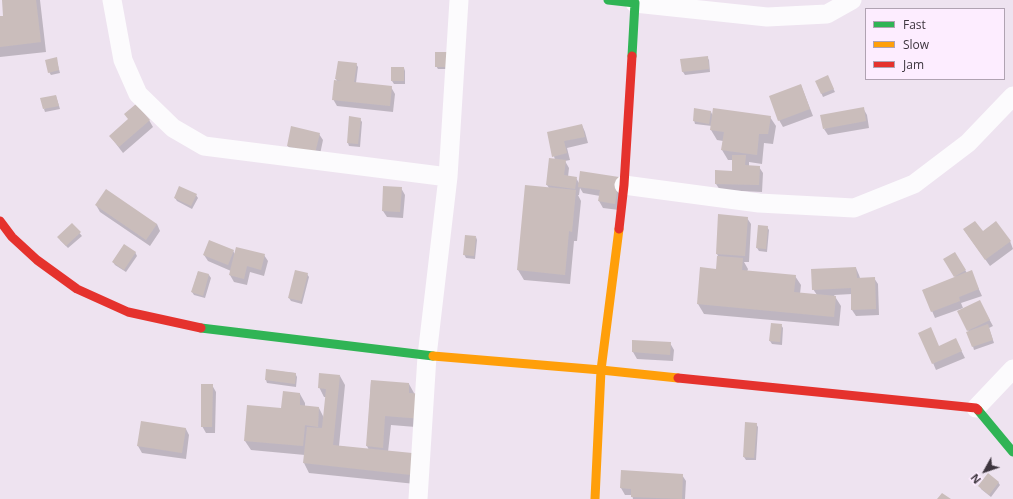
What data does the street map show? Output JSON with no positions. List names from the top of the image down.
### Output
{
  "legend": ["Fast", "Slow", "Jam"],
  "north": "bottom left"
}
